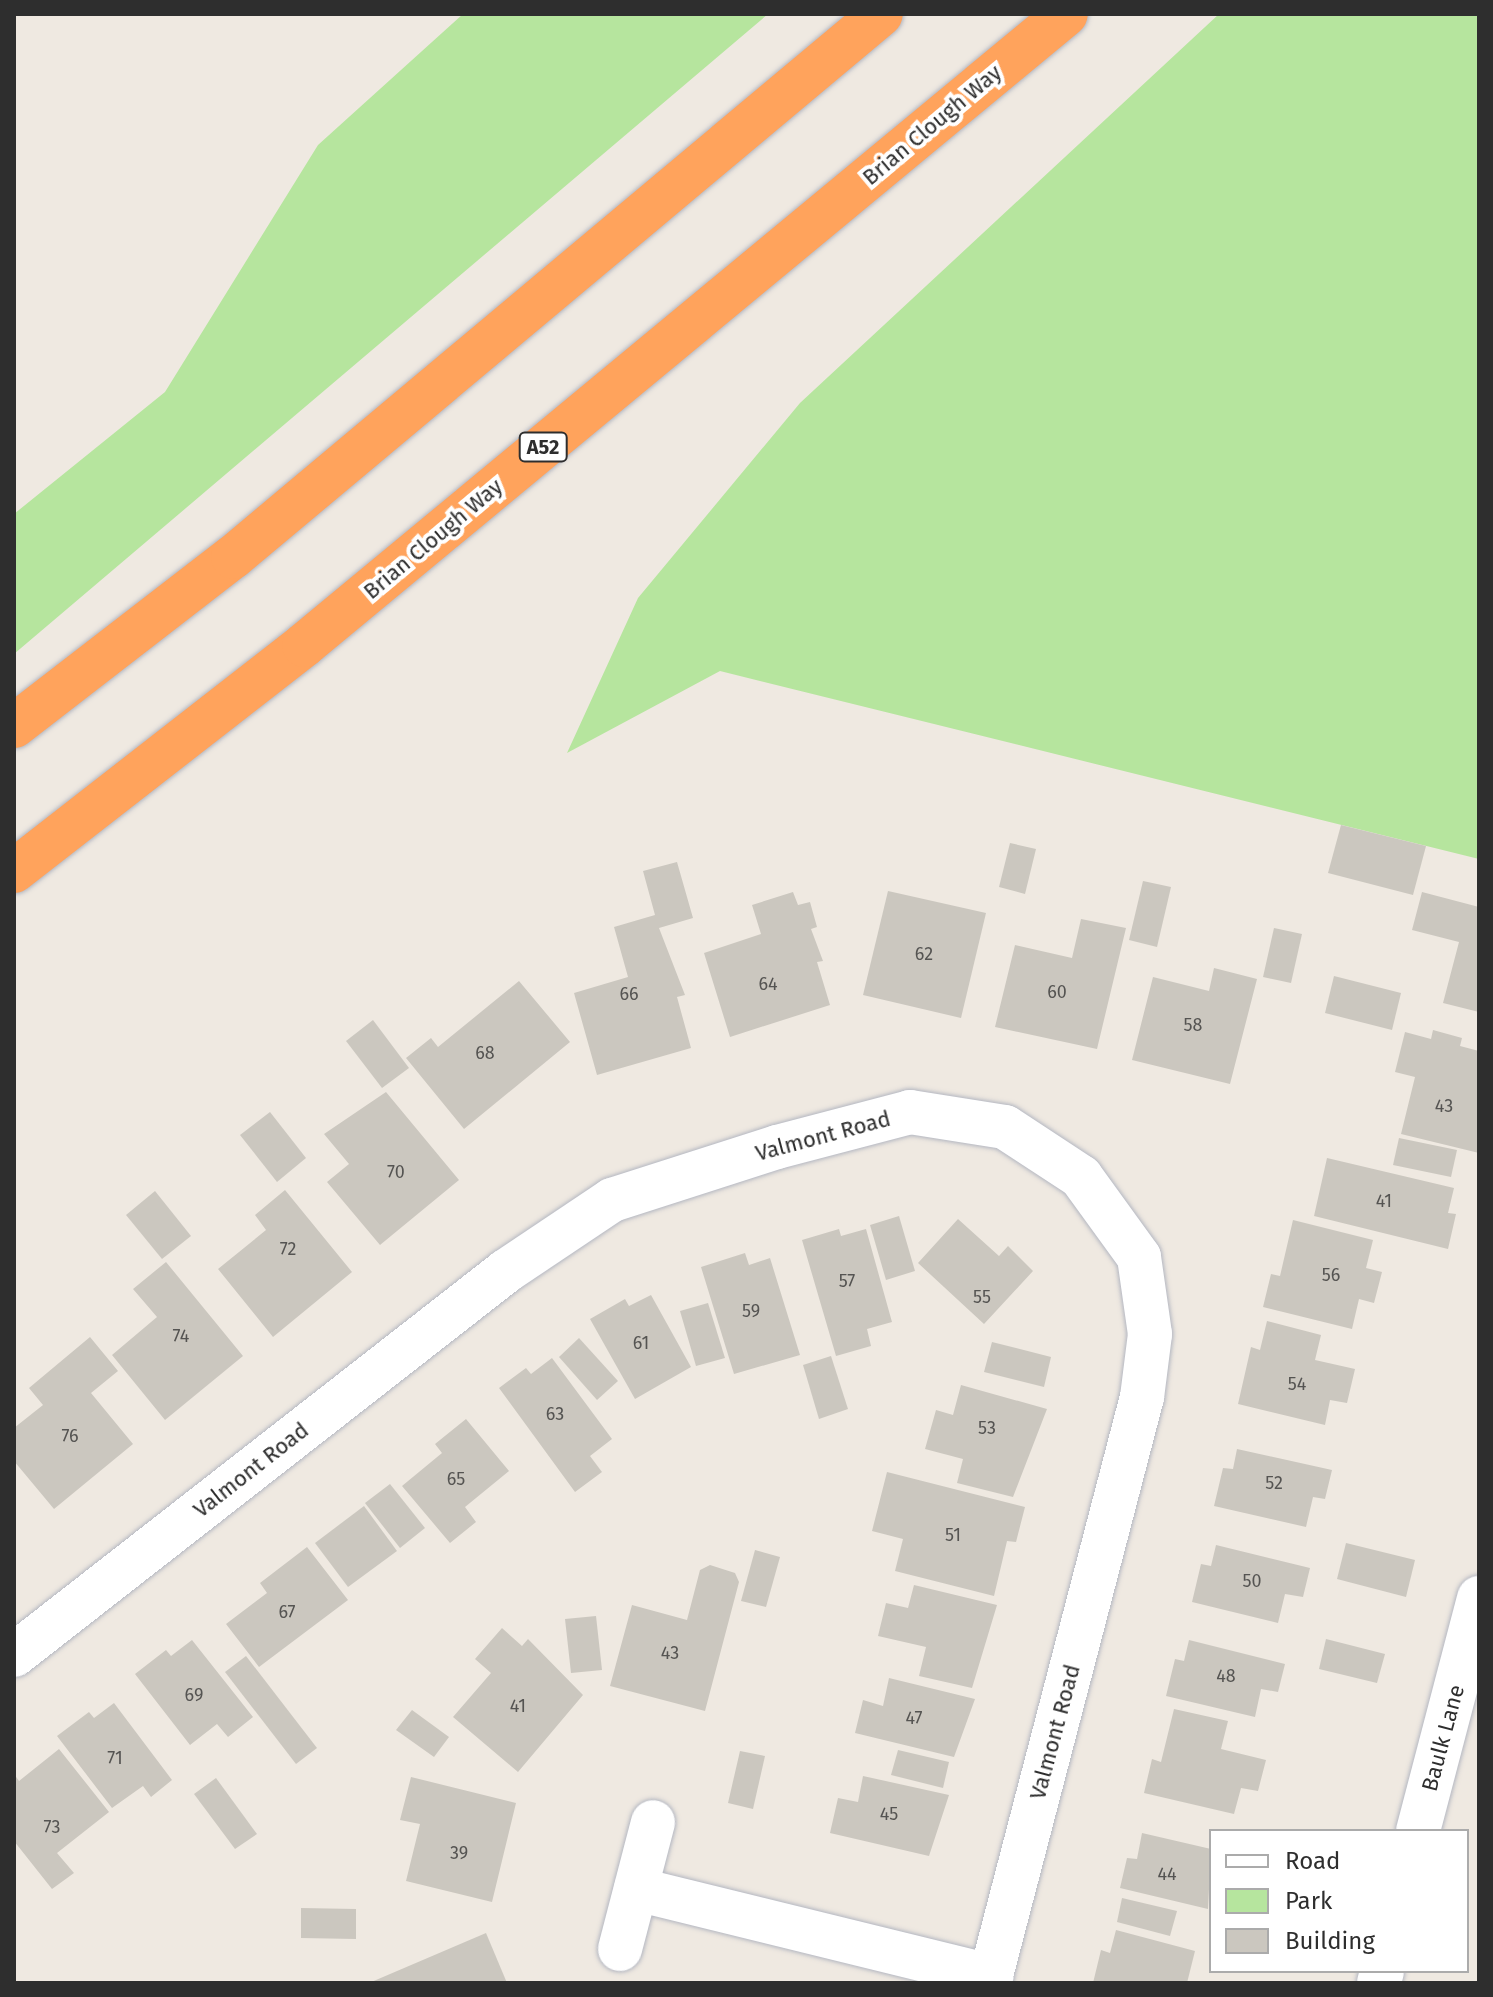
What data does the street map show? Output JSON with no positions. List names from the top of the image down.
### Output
{
  "streets": {
    "highway": ["Brian Clough Way", "A52"],
    "street": ["Valmont Road", "Baulk Lane"]
  },
  "house_numbers": [
    "62",
    "64",
    "60",
    "66",
    "58",
    "68",
    "43",
    "70",
    "41",
    "72",
    "56",
    "57",
    "55",
    "59",
    "74",
    "61",
    "54",
    "63",
    "53",
    "76",
    "65",
    "52",
    "51",
    "50",
    "67",
    "43",
    "48",
    "69",
    "41",
    "47",
    "71",
    "45",
    "73",
    "39",
    "44"
  ],
  "legend": ["Road", "Park", "Building"]
}
